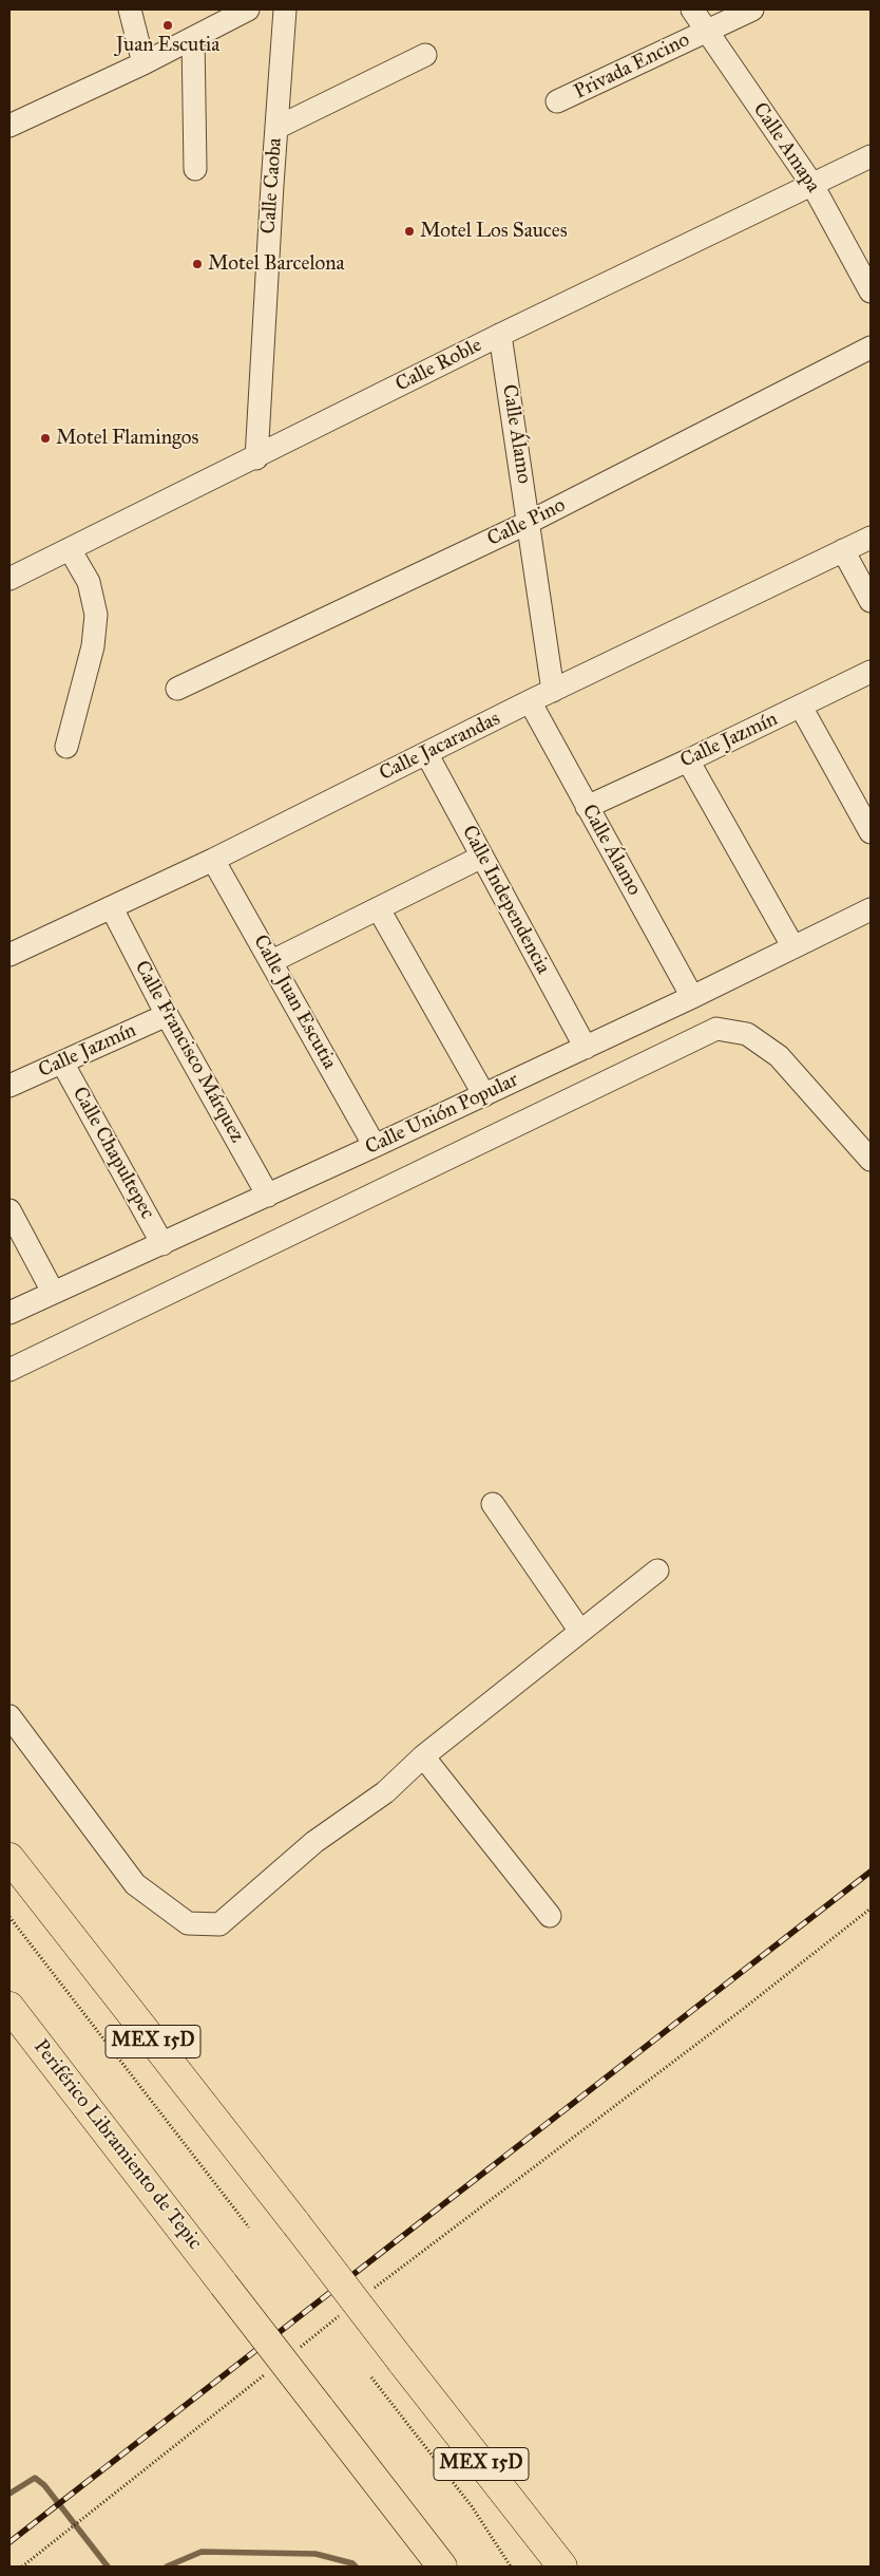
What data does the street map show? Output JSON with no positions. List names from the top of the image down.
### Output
{
  "streets": {
    "highway": ["MEX 15D", "Periférico Libramiento de Tepic"],
    "street": [
      "Privada Encino",
      "Calle Amapa",
      "Calle Caoba",
      "Calle Roble",
      "Calle Álamo",
      "Calle Pino",
      "Calle Jazmín",
      "Calle Jacarandas",
      "Calle Independencia",
      "Calle Juan Escutia",
      "Calle Francisco Márquez",
      "Calle Unión Popular",
      "Calle Chapultepec"
    ]
  },
  "crossings": [
    ["Privada Encino", "Calle Amapa"],
    ["Calle Amapa", "Calle Roble"],
    ["Calle Caoba", "Calle Roble"],
    ["Calle Roble", "Calle Álamo"],
    ["Calle Álamo", "Calle Pino"],
    ["Calle Álamo", "Calle Jazmín"],
    ["Calle Álamo", "Calle Jacarandas"],
    ["Calle Álamo", "Calle Unión Popular"],
    ["Calle Jazmín", "Calle Francisco Márquez"],
    ["Calle Jazmín", "Calle Chapultepec"],
    ["Calle Jacarandas", "Calle Independencia"],
    ["Calle Jacarandas", "Calle Juan Escutia"],
    ["Calle Jacarandas", "Calle Francisco Márquez"],
    ["Calle Independencia", "Calle Unión Popular"],
    ["Calle Juan Escutia", "Calle Unión Popular"],
    ["Calle Francisco Márquez", "Calle Unión Popular"],
    ["Calle Unión Popular", "Calle Chapultepec"]
  ],
  "places": [
    "Juan Escutia",
    "Motel Los Sauces",
    "Motel Barcelona",
    "Motel Flamingos"
  ]
}
